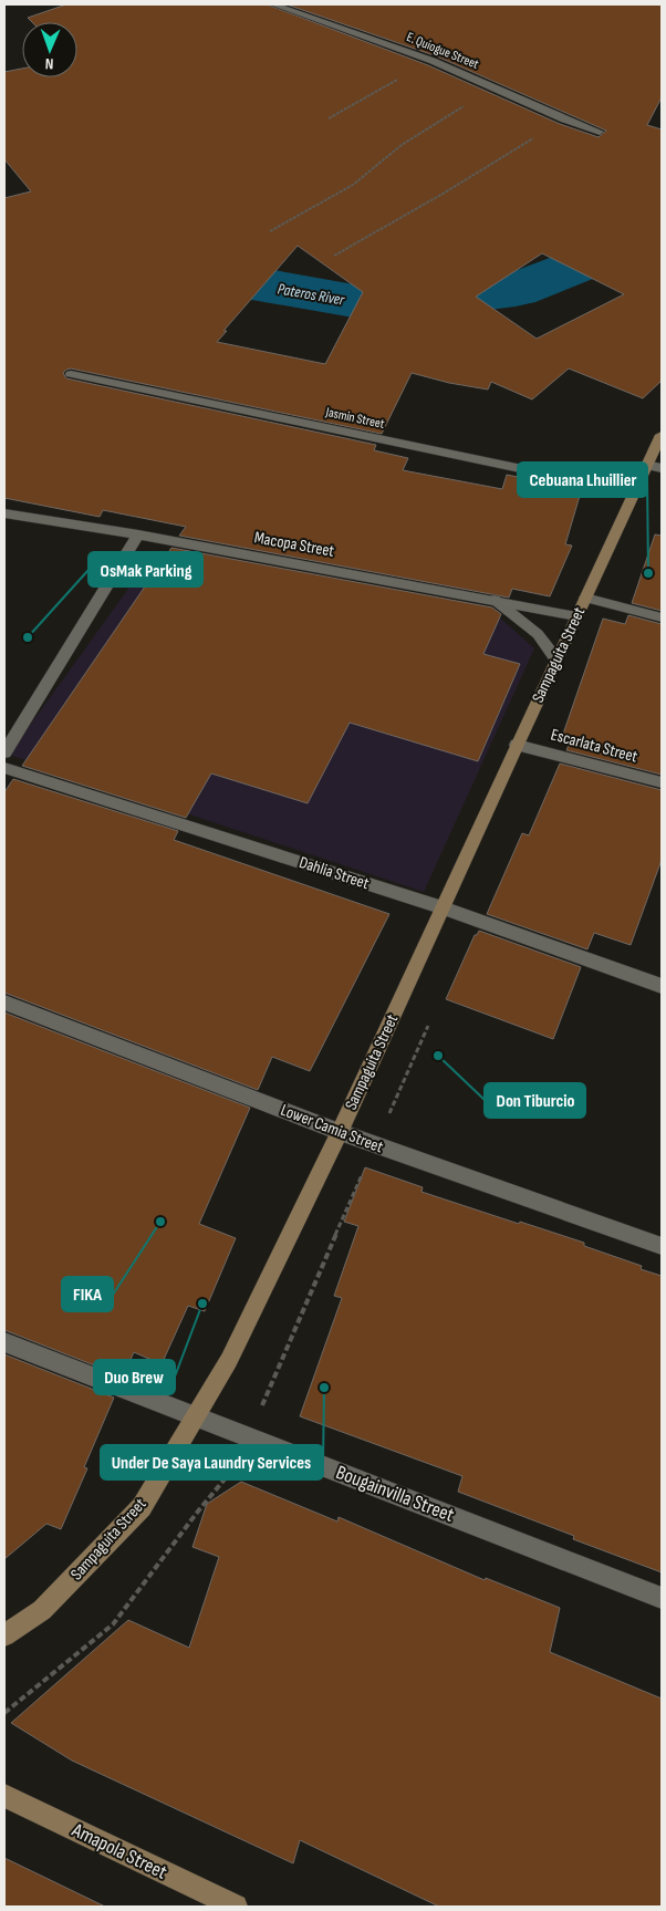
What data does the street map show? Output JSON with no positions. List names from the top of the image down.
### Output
{
  "streets": {
    "street": [
      "E. Quiogue Street",
      "Jasmin Street",
      "Macopa Street",
      "Sampaguita Street",
      "Escarlata Street",
      "Dahlia Street",
      "Lower Camia Street",
      "Bougainvilla Street",
      "Amapola Street"
    ]
  },
  "crossings": [
    ["Jasmin Street", "Sampaguita Street"],
    ["Macopa Street", "Sampaguita Street"],
    ["Sampaguita Street", "Escarlata Street"],
    ["Sampaguita Street", "Dahlia Street"],
    ["Sampaguita Street", "Lower Camia Street"],
    ["Sampaguita Street", "Bougainvilla Street"]
  ],
  "water": ["Pateros River"],
  "places": [
    "Cebuana Lhuillier",
    "OsMak Parking",
    "Don Tiburcio",
    "FIKA",
    "Duo Brew",
    "Under De Saya Laundry Services"
  ],
  "north": "bottom"
}
